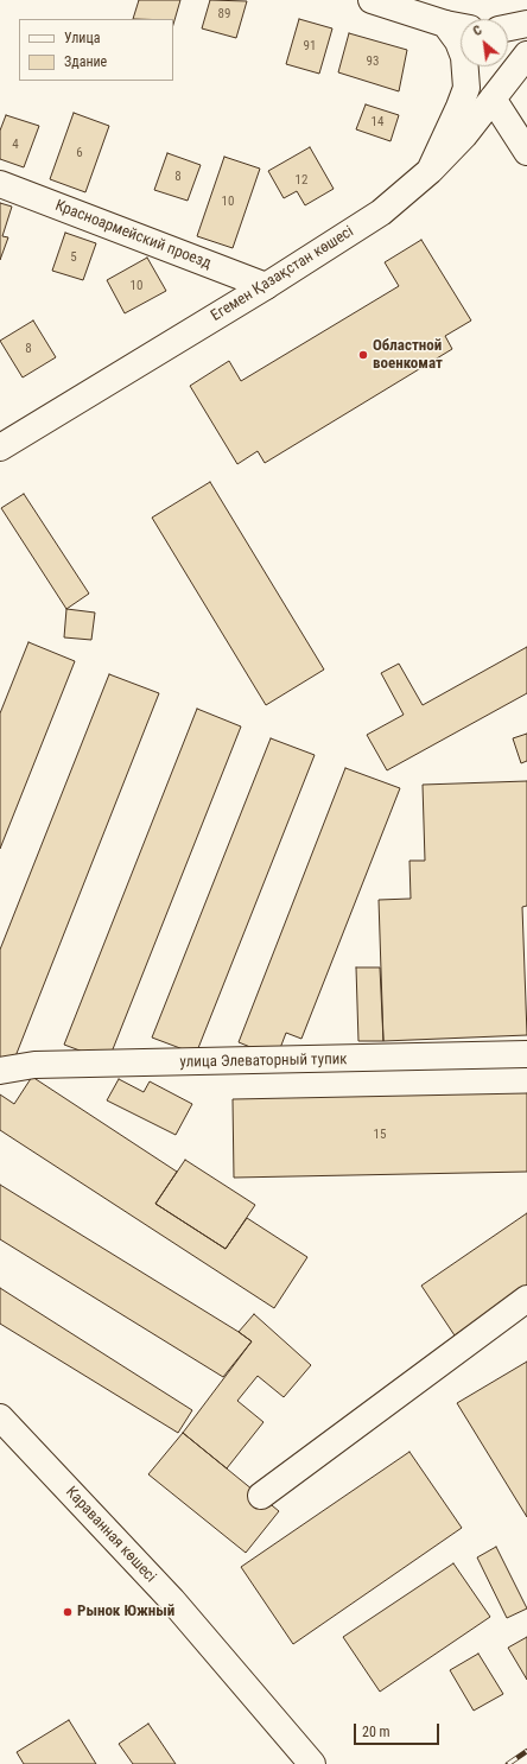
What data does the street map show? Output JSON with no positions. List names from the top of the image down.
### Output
{
  "streets": {
    "main road": [
      "Красноармейский проезд",
      "Егемен Қазақстан көшесі",
      "улица Элеваторный тупик",
      "Караванная көшесі"
    ]
  },
  "crossings": [
    ["Красноармейский проезд", "Егемен Қазақстан көшесі"]
  ],
  "places": ["Областной военкомат", "Рынок Южный"],
  "house_numbers": [
    "89",
    "91",
    "93",
    "14",
    "4",
    "6",
    "8",
    "12",
    "10",
    "5",
    "10",
    "8",
    "15"
  ],
  "legend": ["Улица", "Здание"],
  "scale_bar": "20 m",
  "north": "top left"
}
